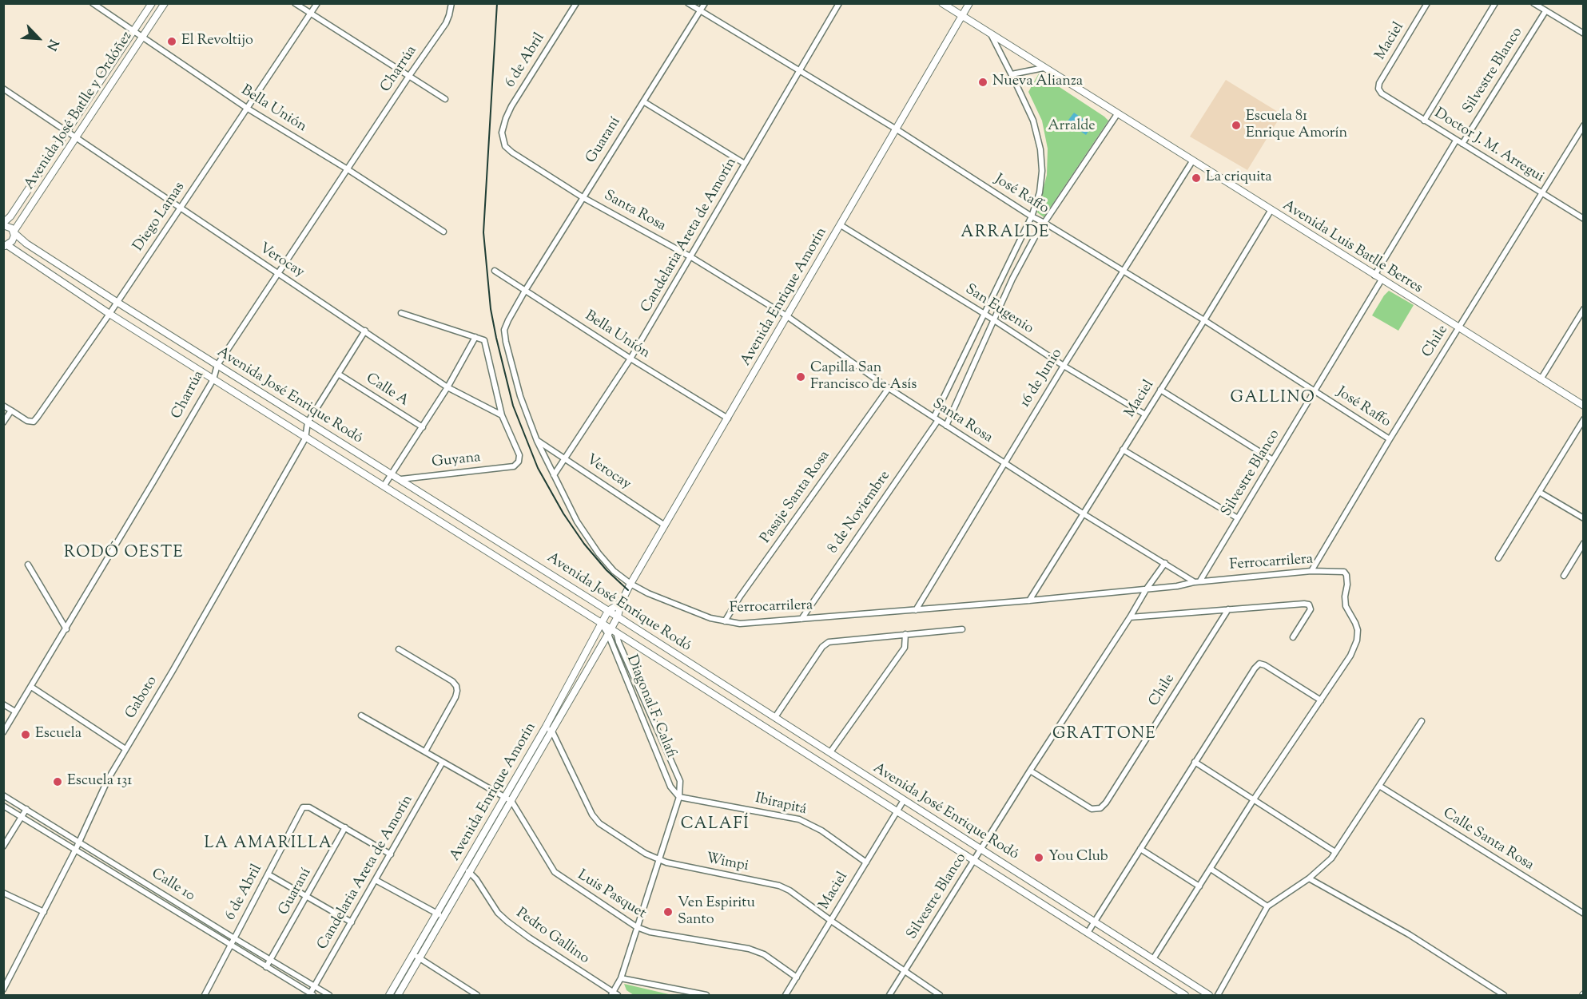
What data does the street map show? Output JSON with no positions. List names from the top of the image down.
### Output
{
  "streets": {
    "street": [
      "Maciel",
      "6 de Abril",
      "Charrúa",
      "Silvestre Blanco",
      "Bella Unión",
      "Avenida José Batlle y Ordóñez",
      "Guaraní",
      "Doctor J. M. Arregui",
      "José Raffo",
      "Santa Rosa",
      "Diego Lamas",
      "Candelaria Areta de Amorín",
      "Avenida Luis Batlle Berres",
      "Verocay",
      "Avenida Enrique Amorín",
      "San Eugenio",
      "Chile",
      "16 de Junio",
      "Calle A",
      "Avenida José Enrique Rodó",
      "Guyana",
      "Pasaje Santa Rosa",
      "8 de Noviembre",
      "Ferrocarrilera",
      "Gaboto",
      "Diagonal F. Calafi",
      "Ibirapitá",
      "Calle Santa Rosa",
      "Wimpi",
      "Calle 10",
      "Luis Pasquet",
      "Pedro Gallino"
    ]
  },
  "crossings": [
    ["Maciel", "Doctor J. M. Arregui"],
    ["Maciel", "José Raffo"],
    ["Maciel", "Santa Rosa"],
    ["Maciel", "Avenida Luis Batlle Berres"],
    ["Maciel", "San Eugenio"],
    ["Maciel", "Avenida José Enrique Rodó"],
    ["Maciel", "Ferrocarrilera"],
    ["Maciel", "Ibirapitá"],
    ["Maciel", "Wimpi"],
    ["Maciel", "Luis Pasquet"],
    ["6 de Abril", "Guaraní"],
    ["6 de Abril", "Santa Rosa"],
    ["6 de Abril", "Calle 10"],
    ["Charrúa", "Bella Unión"],
    ["Charrúa", "Verocay"],
    ["Charrúa", "Avenida José Enrique Rodó"],
    ["Silvestre Blanco", "Doctor J. M. Arregui"],
    ["Silvestre Blanco", "José Raffo"],
    ["Silvestre Blanco", "Santa Rosa"],
    ["Silvestre Blanco", "Avenida Luis Batlle Berres"],
    ["Silvestre Blanco", "Chile"],
    ["Silvestre Blanco", "Avenida José Enrique Rodó"],
    ["Silvestre Blanco", "Ferrocarrilera"],
    ["Silvestre Blanco", "Wimpi"],
    ["Bella Unión", "Avenida José Batlle y Ordóñez"],
    ["Bella Unión", "Guaraní"],
    ["Bella Unión", "Diego Lamas"],
    ["Bella Unión", "Candelaria Areta de Amorín"],
    ["Bella Unión", "Avenida Enrique Amorín"],
    ["Bella Unión", "Ferrocarrilera"],
    ["Avenida José Batlle y Ordóñez", "Verocay"],
    ["Avenida José Batlle y Ordóñez", "Avenida José Enrique Rodó"],
    ["Guaraní", "José Raffo"],
    ["Guaraní", "Santa Rosa"],
    ["Guaraní", "Ferrocarrilera"],
    ["Guaraní", "Calle 10"],
    ["Doctor J. M. Arregui", "Chile"],
    ["José Raffo", "Candelaria Areta de Amorín"],
    ["José Raffo", "Avenida Enrique Amorín"],
    ["José Raffo", "Chile"],
    ["José Raffo", "16 de Junio"],
    ["José Raffo", "8 de Noviembre"],
    ["Santa Rosa", "Candelaria Areta de Amorín"],
    ["Santa Rosa", "Avenida Enrique Amorín"],
    ["Santa Rosa", "16 de Junio"],
    ["Santa Rosa", "Pasaje Santa Rosa"],
    ["Santa Rosa", "8 de Noviembre"],
    ["Santa Rosa", "Ferrocarrilera"],
    ["Diego Lamas", "Verocay"],
    ["Diego Lamas", "Avenida José Enrique Rodó"],
    ["Candelaria Areta de Amorín", "Verocay"],
    ["Candelaria Areta de Amorín", "Ferrocarrilera"],
    ["Candelaria Areta de Amorín", "Calle 10"],
    ["Candelaria Areta de Amorín", "Luis Pasquet"],
    ["Avenida Luis Batlle Berres", "Avenida Enrique Amorín"],
    ["Avenida Luis Batlle Berres", "Chile"],
    ["Avenida Luis Batlle Berres", "16 de Junio"],
    ["Avenida Luis Batlle Berres", "8 de Noviembre"],
    ["Verocay", "Avenida Enrique Amorín"],
    ["Verocay", "Guyana"],
    ["Verocay", "Ferrocarrilera"],
    ["Avenida Enrique Amorín", "San Eugenio"],
    ["Avenida Enrique Amorín", "Avenida José Enrique Rodó"],
    ["Avenida Enrique Amorín", "Ferrocarrilera"],
    ["Avenida Enrique Amorín", "Diagonal F. Calafi"],
    ["Avenida Enrique Amorín", "Wimpi"],
    ["Avenida Enrique Amorín", "Luis Pasquet"],
    ["Avenida Enrique Amorín", "Pedro Gallino"],
    ["San Eugenio", "16 de Junio"],
    ["San Eugenio", "8 de Noviembre"],
    ["Chile", "Ferrocarrilera"],
    ["16 de Junio", "Ferrocarrilera"],
    ["Avenida José Enrique Rodó", "Guyana"],
    ["Avenida José Enrique Rodó", "Gaboto"],
    ["Avenida José Enrique Rodó", "Diagonal F. Calafi"],
    ["Pasaje Santa Rosa", "Ferrocarrilera"],
    ["8 de Noviembre", "Ferrocarrilera"],
    ["Gaboto", "Calle 10"],
    ["Diagonal F. Calafi", "Ibirapitá"],
    ["Diagonal F. Calafi", "Wimpi"],
    ["Diagonal F. Calafi", "Luis Pasquet"],
    ["Diagonal F. Calafi", "Pedro Gallino"]
  ],
  "districts": [
    "ARRALDE",
    "GALLINO",
    "RODÓ OESTE",
    "GRATTONE",
    "CALAFÍ",
    "LA AMARILLA"
  ],
  "parks": ["Arralde"],
  "places": [
    "El Revoltijo",
    "Nueva Alianza",
    "Escuela 81 Enrique Amorín",
    "La criquita",
    "Capilla San Francisco de Asís",
    "Escuela",
    "Escuela 131",
    "You Club",
    "Ven Espiritu Santo"
  ],
  "north": "bottom right"
}
